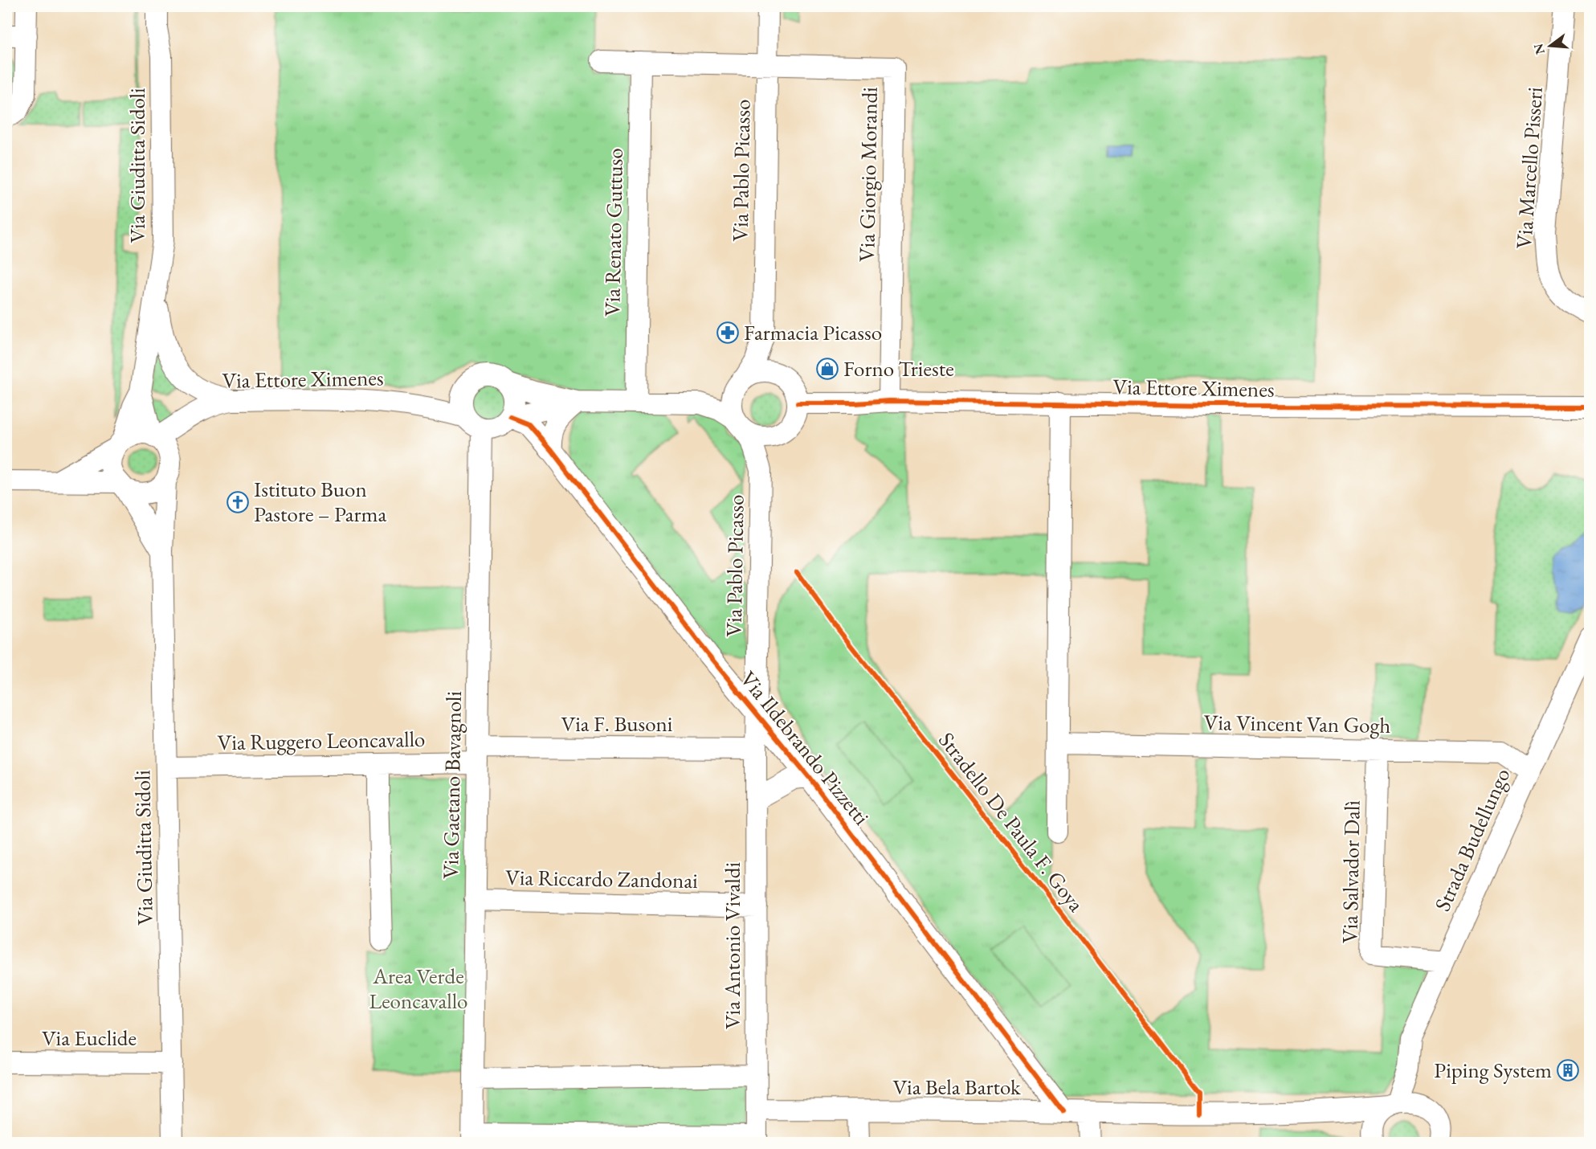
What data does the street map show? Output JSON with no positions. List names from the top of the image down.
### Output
{
  "streets": {
    "street": [
      "Via Giuditta Sidoli",
      "Via Marcello Pisseri",
      "Via Pablo Picasso",
      "Via Giorgio Morandi",
      "Via Renato Guttuso",
      "Via Ettore Ximenes",
      "Via F. Busoni",
      "Via Vincent Van Gogh",
      "Via Ruggero Leoncavallo",
      "Via Ildebrando Pizzetti",
      "Via Gaetano Bavagnoli",
      "Strada Budellungo",
      "Via Salvador Dalì",
      "Via Riccardo Zandonai",
      "Via Antonio Vivaldi",
      "Via Euclide",
      "Via Bela Bartok"
    ],
    "cycle path": ["Stradello De Paula F. Goya"]
  },
  "crossings": [
    ["Via Giuditta Sidoli", "Via Ettore Ximenes"],
    ["Via Giuditta Sidoli", "Via Ruggero Leoncavallo"],
    ["Via Giuditta Sidoli", "Via Euclide"],
    ["Via Pablo Picasso", "Via Giorgio Morandi"],
    ["Via Pablo Picasso", "Via Ettore Ximenes"],
    ["Via Pablo Picasso", "Via F. Busoni"],
    ["Via Pablo Picasso", "Via Ildebrando Pizzetti"],
    ["Via Pablo Picasso", "Via Antonio Vivaldi"],
    ["Via Giorgio Morandi", "Via Renato Guttuso"],
    ["Via Giorgio Morandi", "Via Ettore Ximenes"],
    ["Via Renato Guttuso", "Via Ettore Ximenes"],
    ["Via Ettore Ximenes", "Via Ildebrando Pizzetti"],
    ["Via Ettore Ximenes", "Via Gaetano Bavagnoli"],
    ["Via F. Busoni", "Via Ruggero Leoncavallo"],
    ["Via F. Busoni", "Via Gaetano Bavagnoli"],
    ["Via F. Busoni", "Via Antonio Vivaldi"],
    ["Via Vincent Van Gogh", "Strada Budellungo"],
    ["Via Vincent Van Gogh", "Via Salvador Dalì"],
    ["Via Ruggero Leoncavallo", "Via Gaetano Bavagnoli"],
    ["Via Ildebrando Pizzetti", "Via Gaetano Bavagnoli"],
    ["Via Ildebrando Pizzetti", "Via Bela Bartok"],
    ["Via Gaetano Bavagnoli", "Via Riccardo Zandonai"],
    ["Strada Budellungo", "Via Salvador Dalì"],
    ["Strada Budellungo", "Via Bela Bartok"],
    ["Via Riccardo Zandonai", "Via Antonio Vivaldi"],
    ["Via Antonio Vivaldi", "Via Bela Bartok"]
  ],
  "parks": ["Area Verde Leoncavallo"],
  "places": {
    "pharmacy": ["Farmacia Picasso"],
    "shop": ["Forno Trieste"],
    "church": ["Istituto Buon Pastore – Parma"],
    "building": ["Piping System"]
  },
  "north": "left"
}
